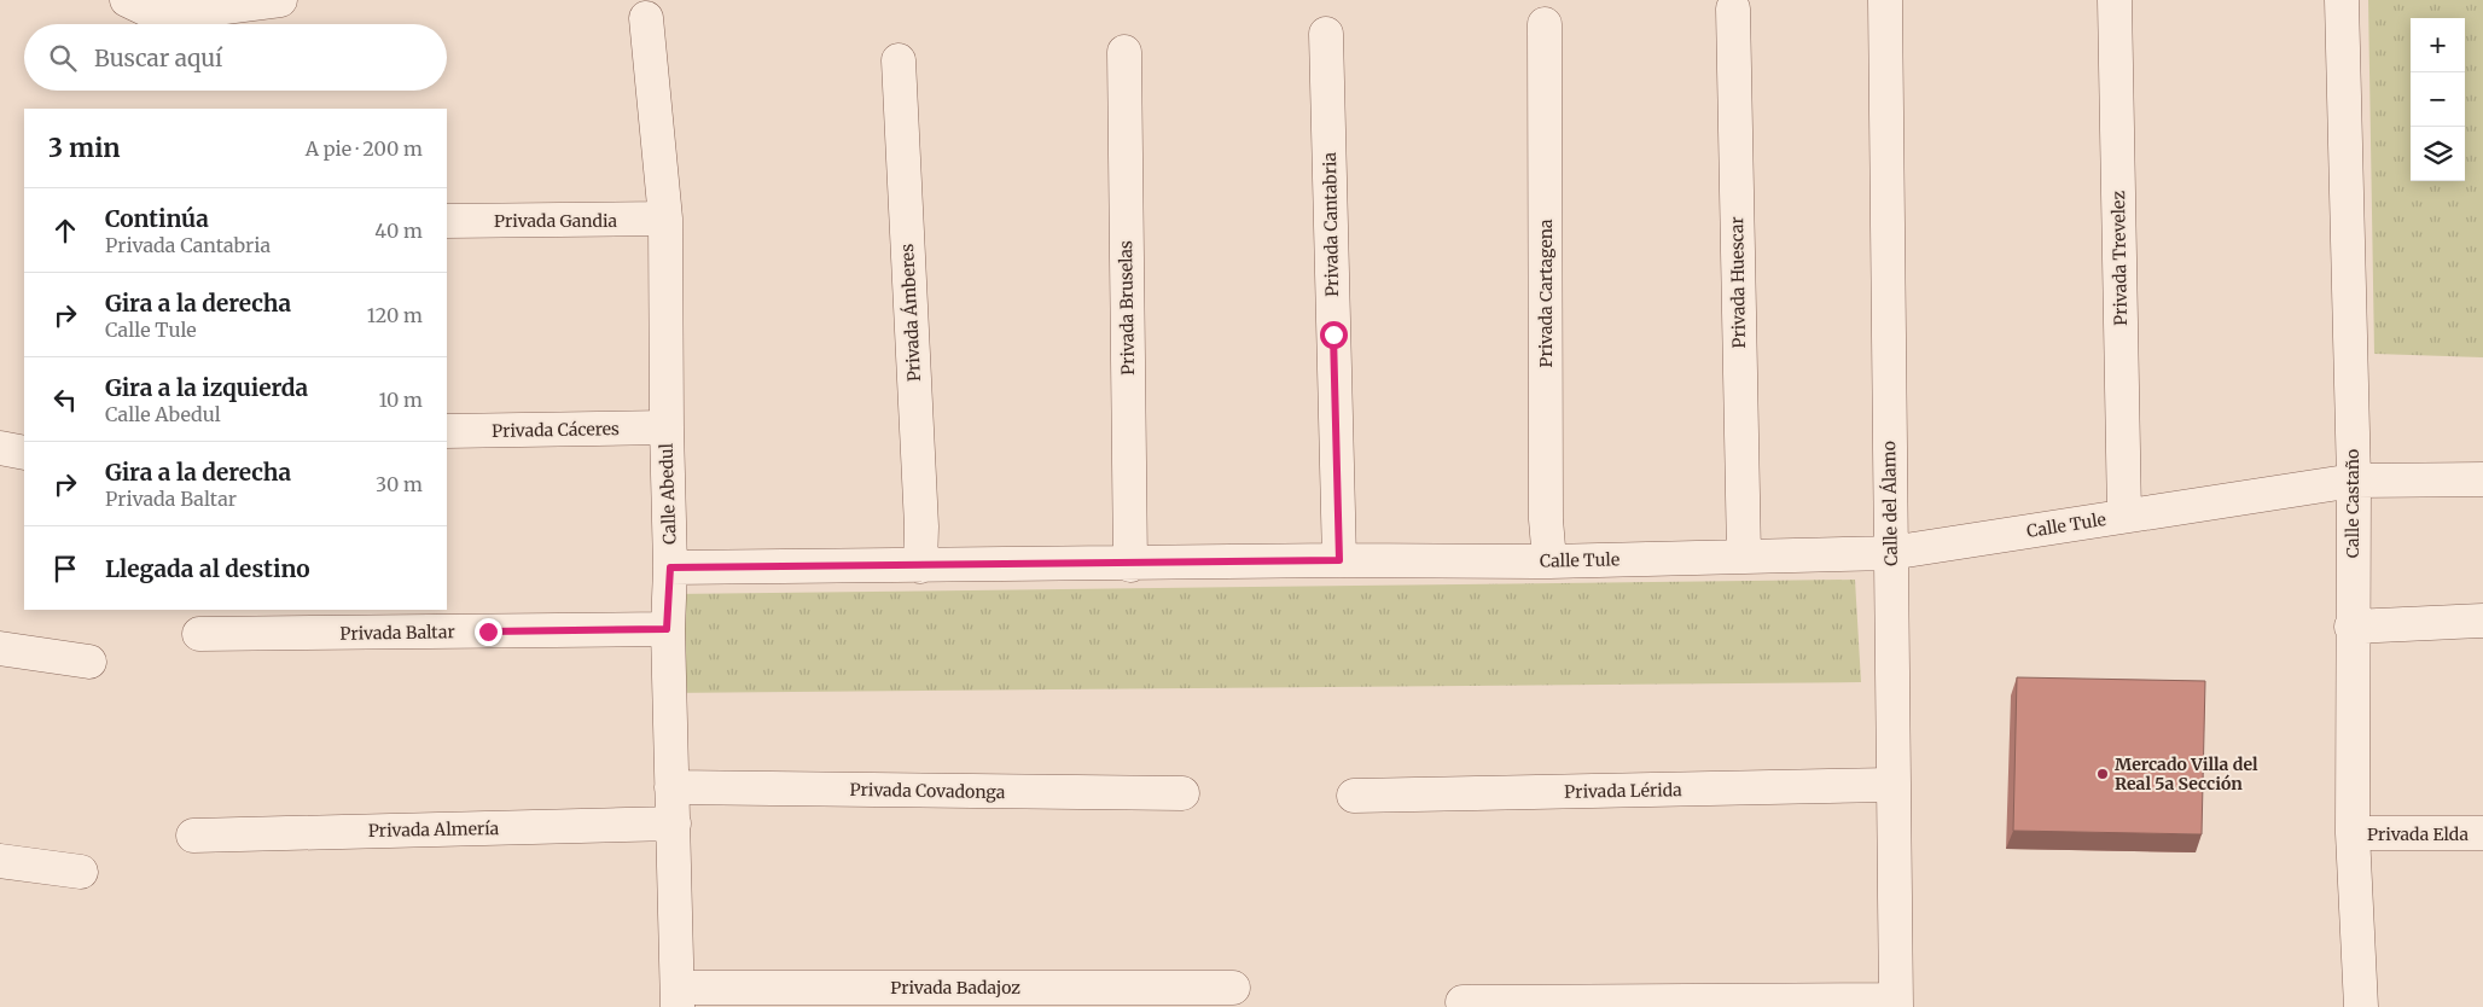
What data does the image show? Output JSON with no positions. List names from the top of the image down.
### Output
{
  "streets": {
    "street": [
      "Privada Gandia",
      "Privada Cantabria",
      "Privada Trevelez",
      "Privada Huescar",
      "Privada Cartagena",
      "Privada Bruselas",
      "Privada Ámberes",
      "Privada Cáceres",
      "Calle Abedul",
      "Calle del Álamo",
      "Calle Castaño",
      "Calle Tule",
      "Privada Baltar",
      "Privada Covadonga",
      "Privada Lérida",
      "Privada Almería",
      "Privada Elda",
      "Privada Badajoz"
    ]
  },
  "crossings": [
    ["Privada Gandia", "Calle Abedul"],
    ["Privada Cantabria", "Calle Tule"],
    ["Privada Trevelez", "Calle Tule"],
    ["Privada Huescar", "Calle Tule"],
    ["Privada Cartagena", "Calle Tule"],
    ["Privada Bruselas", "Calle Tule"],
    ["Privada Ámberes", "Calle Tule"],
    ["Privada Cáceres", "Calle Abedul"],
    ["Calle Abedul", "Calle Tule"],
    ["Calle Abedul", "Privada Baltar"],
    ["Calle Abedul", "Privada Covadonga"],
    ["Calle Abedul", "Privada Almería"],
    ["Calle Abedul", "Privada Badajoz"],
    ["Calle del Álamo", "Calle Tule"],
    ["Calle del Álamo", "Privada Lérida"],
    ["Calle Castaño", "Calle Tule"],
    ["Calle Castaño", "Privada Elda"]
  ],
  "places": ["Mercado Villa del Real 5a Sección"],
  "page": {
    "map_buttons": ["+", "−"],
    "search": "Buscar aquí",
    "heading": ["3 min", "A pie · 200 m"],
    "list": [
      ["Continúa", "Privada Cantabria", "40 m"],
      ["Gira a la derecha", "Calle Tule", "120 m"],
      ["Gira a la izquierda", "Calle Abedul", "10 m"],
      ["Gira a la derecha", "Privada Baltar", "30 m"],
      "Llegada al destino"
    ]
  }
}
